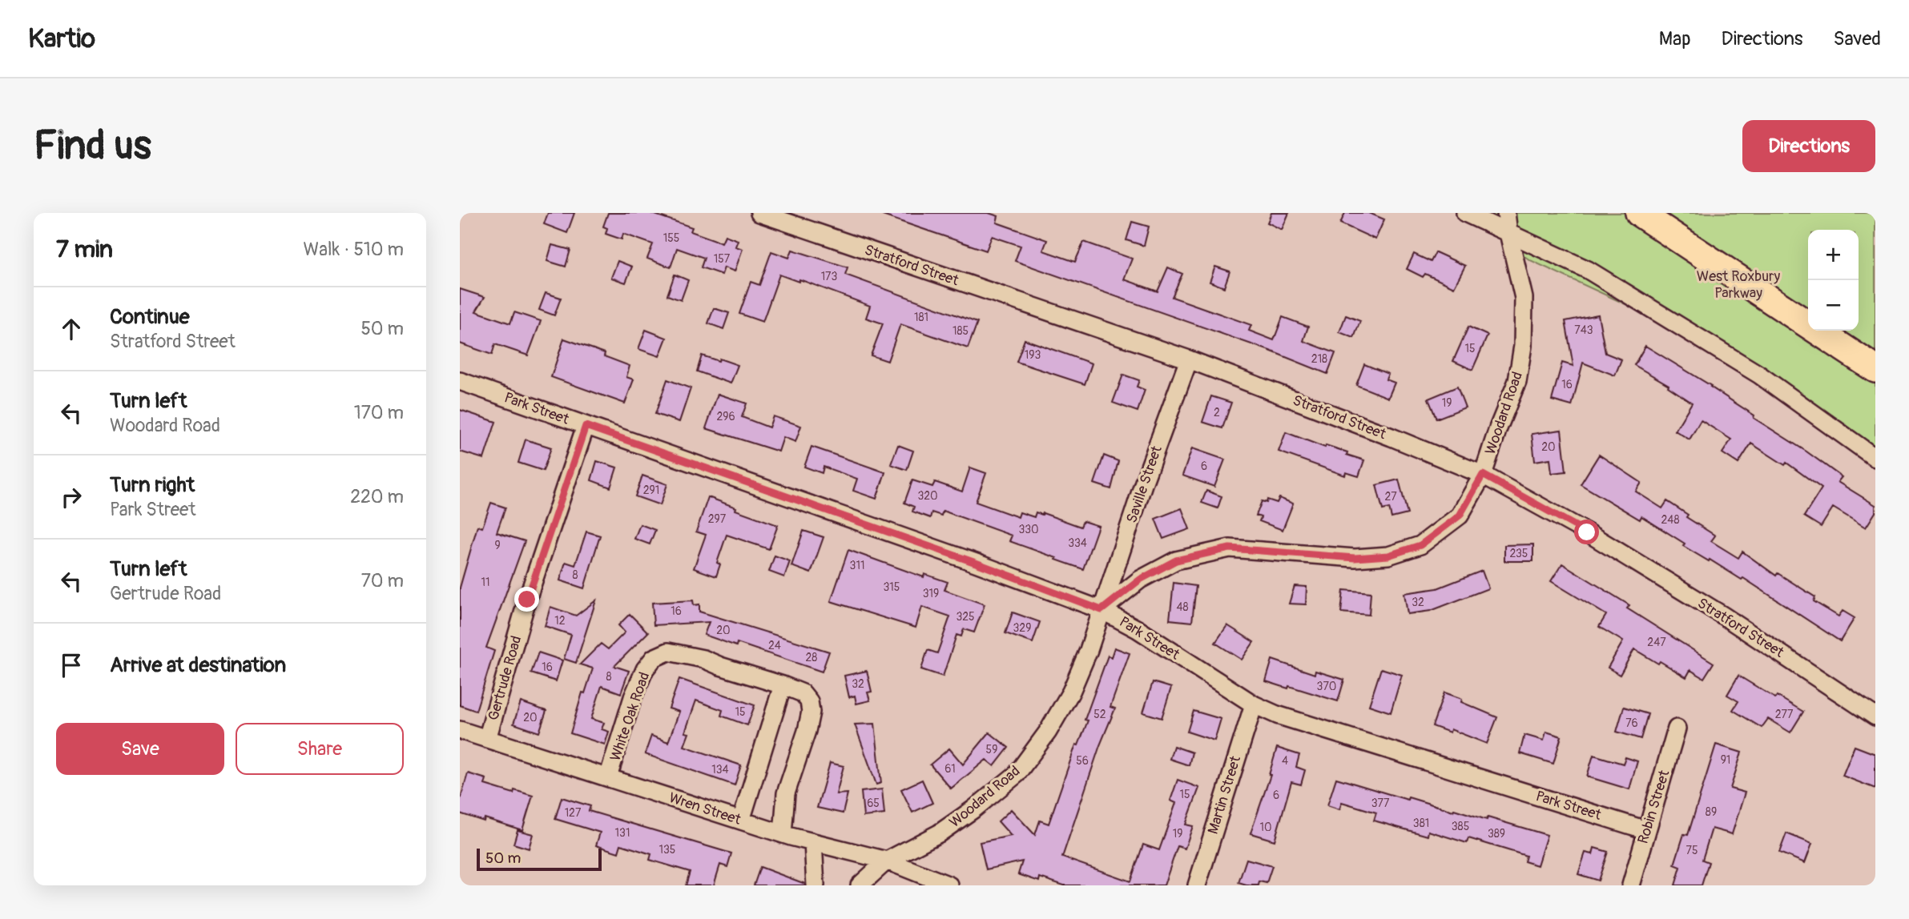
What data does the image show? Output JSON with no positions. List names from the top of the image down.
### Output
{
  "streets": {
    "street": [
      "Stratford Street",
      "Park Street",
      "Woodard Road",
      "Saville Street",
      "Gertrude Road",
      "White Oak Road",
      "Martin Street",
      "Robin Street",
      "Wren Street"
    ]
  },
  "crossings": [
    ["Stratford Street", "Woodard Road"],
    ["Stratford Street", "Saville Street"],
    ["Park Street", "Woodard Road"],
    ["Park Street", "Saville Street"],
    ["Park Street", "Gertrude Road"],
    ["Park Street", "Martin Street"],
    ["Park Street", "Robin Street"],
    ["Woodard Road", "Saville Street"],
    ["Woodard Road", "Wren Street"],
    ["Gertrude Road", "Wren Street"],
    ["White Oak Road", "Wren Street"]
  ],
  "parks": ["West Roxbury Parkway"],
  "house_numbers": [
    "155",
    "157",
    "173",
    "181",
    "743",
    "185",
    "15",
    "193",
    "218",
    "16",
    "19",
    "2",
    "296",
    "20",
    "6",
    "291",
    "320",
    "27",
    "297",
    "248",
    "330",
    "334",
    "9",
    "235",
    "311",
    "8",
    "11",
    "315",
    "319",
    "32",
    "48",
    "16",
    "325",
    "12",
    "329",
    "20",
    "247",
    "24",
    "28",
    "16",
    "8",
    "32",
    "370",
    "15",
    "52",
    "277",
    "20",
    "76",
    "59",
    "91",
    "56",
    "4",
    "61",
    "134",
    "15",
    "6",
    "65",
    "377",
    "89",
    "127",
    "381",
    "385",
    "10",
    "131",
    "19",
    "389",
    "135",
    "75"
  ],
  "scale_bar": "50 m",
  "page": {
    "header": "Kartio",
    "nav": ["Map", "Directions", "Saved"],
    "buttons": [
      "Directions",
      ["Save", "Share"]
    ],
    "title": "Find us",
    "heading": ["7 min", "Walk · 510 m"],
    "map_buttons": ["+", "−"],
    "list": [
      ["Continue", "Stratford Street", "50 m"],
      ["Turn left", "Woodard Road", "170 m"],
      ["Turn right", "Park Street", "220 m"],
      ["Turn left", "Gertrude Road", "70 m"],
      "Arrive at destination"
    ],
    "scale": "50 m"
  }
}
